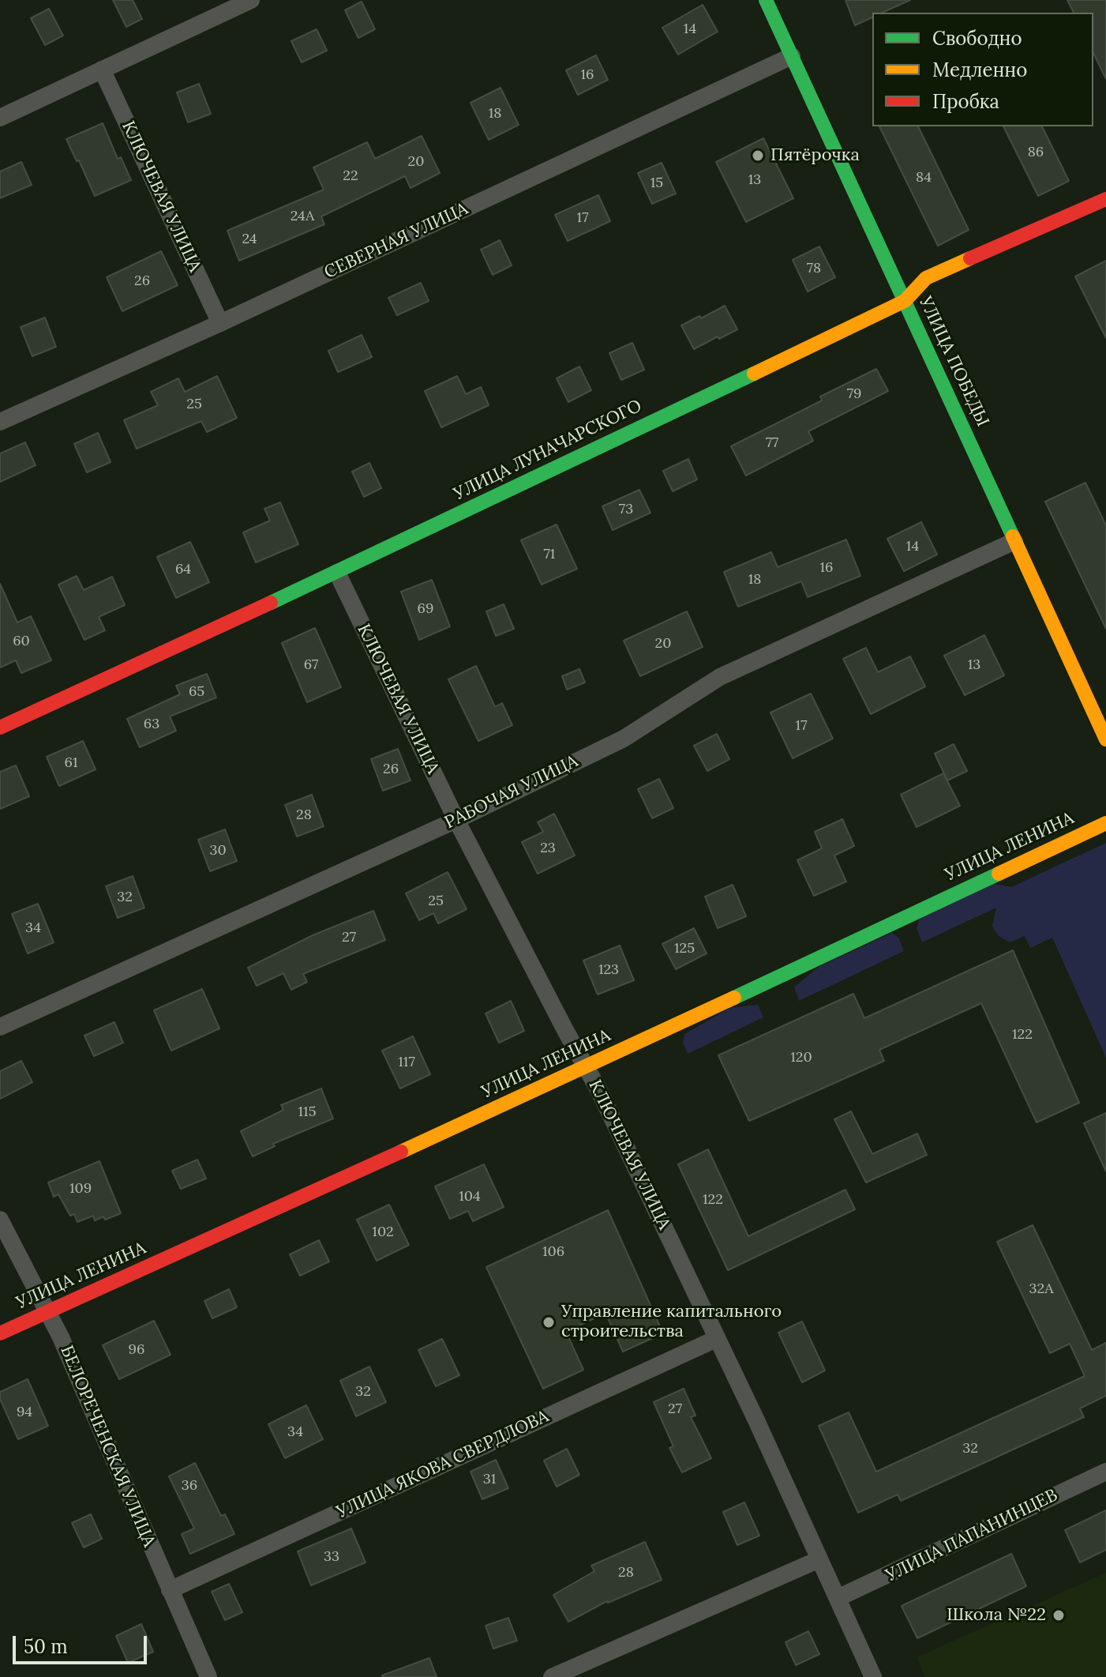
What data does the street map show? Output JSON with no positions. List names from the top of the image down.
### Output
{
  "streets": {
    "main road": ["УЛИЦА ПОБЕДЫ", "УЛИЦА ЛУНАЧАРСКОГО", "УЛИЦА ЛЕНИНА"],
    "street": [
      "КЛЮЧЕВАЯ УЛИЦА",
      "СЕВЕРНАЯ УЛИЦА",
      "РАБОЧАЯ УЛИЦА",
      "БЕЛОРЕЧЕНСКАЯ УЛИЦА",
      "УЛИЦА ЯКОВА СВЕРДЛОВА",
      "УЛИЦА ПАПАНИНЦЕВ"
    ]
  },
  "crossings": [
    ["КЛЮЧЕВАЯ УЛИЦА", "СЕВЕРНАЯ УЛИЦА"],
    ["КЛЮЧЕВАЯ УЛИЦА", "УЛИЦА ЛУНАЧАРСКОГО"],
    ["КЛЮЧЕВАЯ УЛИЦА", "РАБОЧАЯ УЛИЦА"],
    ["КЛЮЧЕВАЯ УЛИЦА", "УЛИЦА ЛЕНИНА"],
    ["КЛЮЧЕВАЯ УЛИЦА", "УЛИЦА ЯКОВА СВЕРДЛОВА"],
    ["КЛЮЧЕВАЯ УЛИЦА", "УЛИЦА ПАПАНИНЦЕВ"],
    ["СЕВЕРНАЯ УЛИЦА", "УЛИЦА ПОБЕДЫ"],
    ["УЛИЦА ПОБЕДЫ", "УЛИЦА ЛУНАЧАРСКОГО"],
    ["УЛИЦА ПОБЕДЫ", "РАБОЧАЯ УЛИЦА"],
    ["УЛИЦА ЛЕНИНА", "БЕЛОРЕЧЕНСКАЯ УЛИЦА"],
    ["БЕЛОРЕЧЕНСКАЯ УЛИЦА", "УЛИЦА ЯКОВА СВЕРДЛОВА"]
  ],
  "places": ["Пятёрочка", "Управление капитального строительства", "Школа №22"],
  "house_numbers": [
    "14",
    "16",
    "18",
    "86",
    "20",
    "22",
    "84",
    "13",
    "15",
    "24А",
    "17",
    "24",
    "78",
    "26",
    "79",
    "25",
    "77",
    "73",
    "14",
    "71",
    "16",
    "64",
    "18",
    "69",
    "60",
    "20",
    "67",
    "13",
    "65",
    "63",
    "17",
    "61",
    "26",
    "28",
    "23",
    "30",
    "32",
    "25",
    "34",
    "27",
    "125",
    "123",
    "122",
    "120",
    "117",
    "115",
    "109",
    "104",
    "122",
    "102",
    "106",
    "32А",
    "96",
    "32",
    "27",
    "94",
    "34",
    "32",
    "31",
    "36",
    "33",
    "28"
  ],
  "legend": ["Свободно", "Медленно", "Пробка"],
  "scale_bar": "50 m"
}
